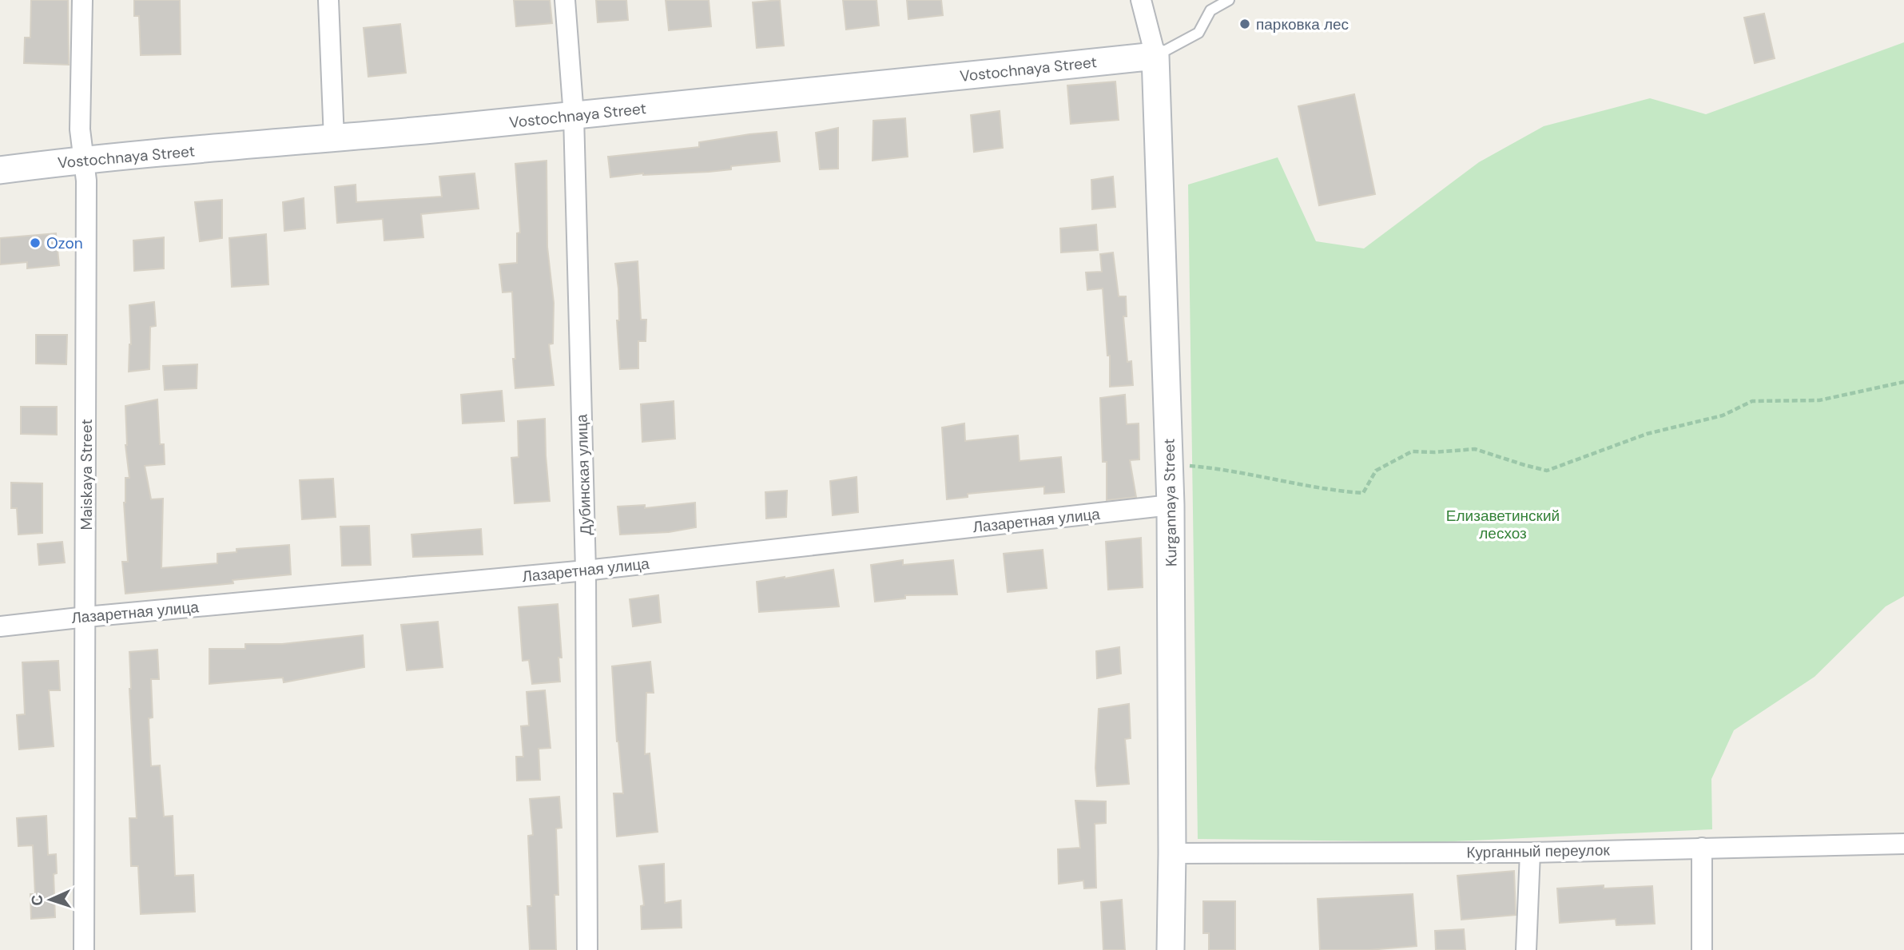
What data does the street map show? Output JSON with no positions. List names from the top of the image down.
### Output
{
  "streets": {
    "street": [
      "Vostochnaya Street",
      "Maiskaya Street",
      "Дубинская улица",
      "Kurgannaya Street",
      "Лазаретная улица",
      "Курганный переулок"
    ]
  },
  "crossings": [
    ["Vostochnaya Street", "Maiskaya Street"],
    ["Vostochnaya Street", "Дубинская улица"],
    ["Vostochnaya Street", "Kurgannaya Street"],
    ["Maiskaya Street", "Лазаретная улица"],
    ["Дубинская улица", "Лазаретная улица"],
    ["Kurgannaya Street", "Лазаретная улица"],
    ["Kurgannaya Street", "Курганный переулок"]
  ],
  "parks": ["Елизаветинский лесхоз"],
  "places": ["парковка лес", "Ozon"],
  "north": "left"
}
